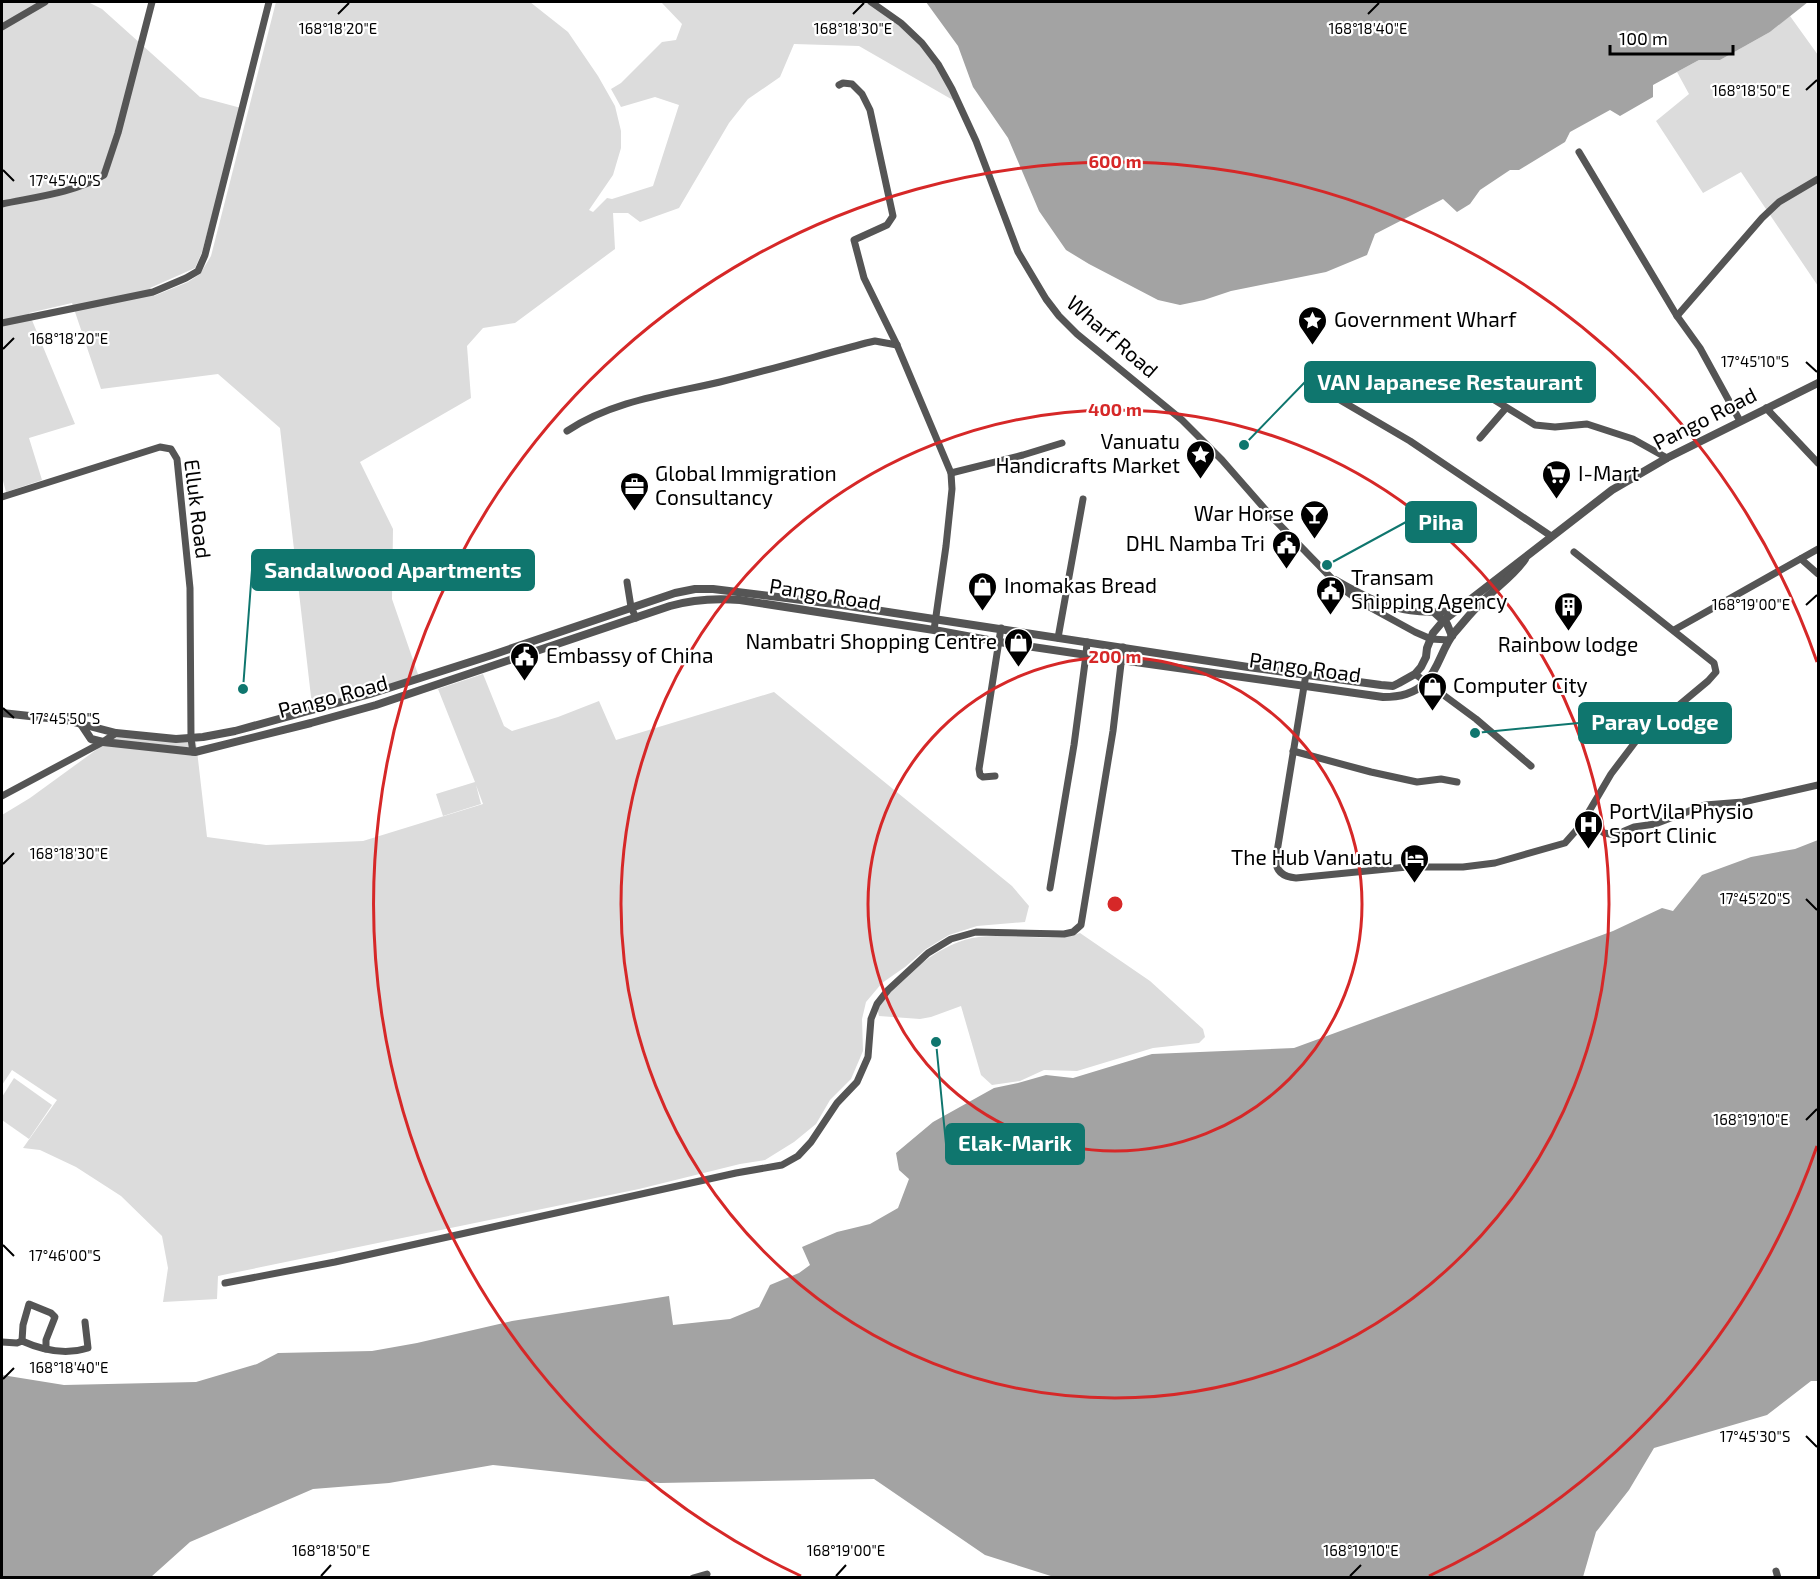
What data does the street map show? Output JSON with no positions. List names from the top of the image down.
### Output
{
  "streets": {
    "street": ["Wharf Road", "Pango Road", "Elluk Road"]
  },
  "crossings": [
    ["Wharf Road", "Pango Road"],
    ["Pango Road", "Elluk Road"]
  ],
  "places": {
    "place": ["Government Wharf", "Vanuatu Handicrafts Market"],
    "other": [
      "VAN Japanese Restaurant",
      "Piha",
      "Sandalwood Apartments",
      "Paray Lodge",
      "Elak-Marik"
    ],
    "supermarket": ["I-Mart"],
    "office": ["Global Immigration Consultancy"],
    "bar": ["War Horse"],
    "public building": ["DHL Namba Tri", "Transam Shipping Agency", "Embassy of China"],
    "shop": ["Inomakas Bread", "Nambatri Shopping Centre", "Computer City"],
    "building": ["Rainbow lodge"],
    "hospital": ["PortVila Physio Sport Clinic"],
    "hotel": ["The Hub Vanuatu"]
  },
  "scale_bar": "100 m",
  "coordinates": [
    "168°18'20\"E",
    "168°18'30\"E",
    "168°18'40\"E",
    "168°18'50\"E",
    "17°45'40\"S",
    "17°45'10\"S",
    "168°19'00\"E",
    "17°45'50\"S",
    "17°45'20\"S",
    "168°19'10\"E",
    "17°46'00\"S",
    "17°45'30\"S"
  ],
  "rings": ["600 m", "400 m", "200 m"]
}
